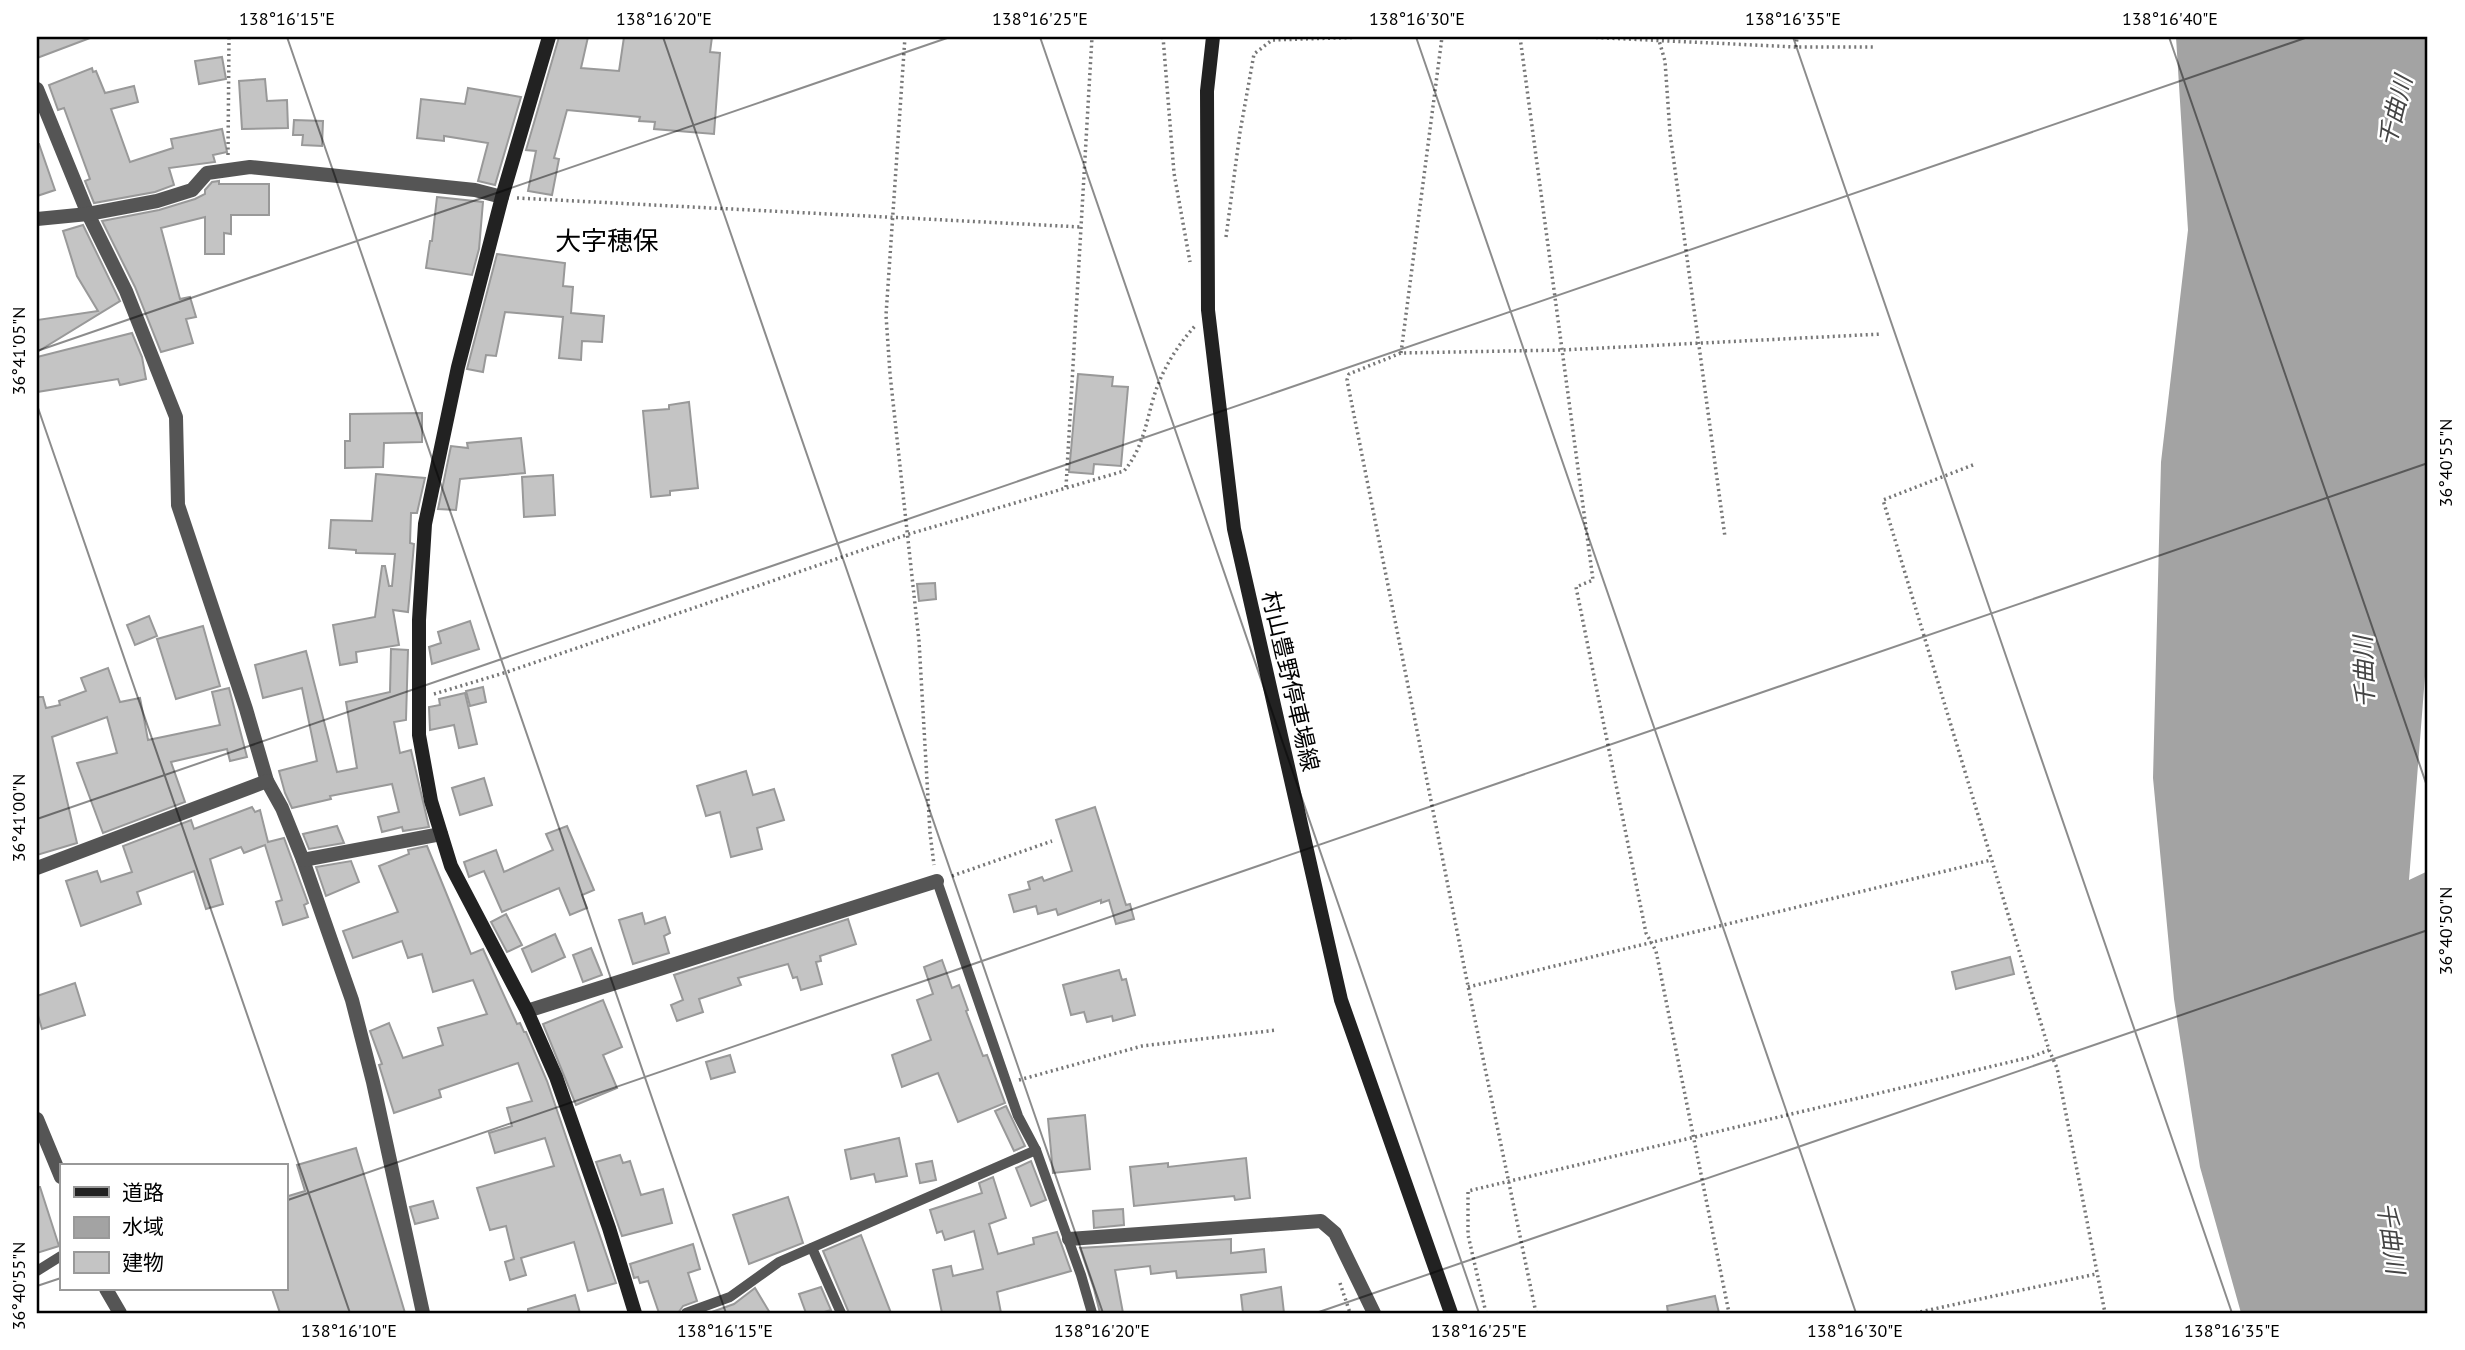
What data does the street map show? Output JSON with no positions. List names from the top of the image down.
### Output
{
  "streets": {
    "street": ["村山豊野停車場線"]
  },
  "districts": ["大字穂保"],
  "water": ["千曲川"],
  "legend": ["道路", "水域", "建物"],
  "coordinates": [
    "138°16'15\"E",
    "138°16'20\"E",
    "138°16'25\"E",
    "138°16'30\"E",
    "138°16'35\"E",
    "138°16'40\"E",
    "36°41'05\"N",
    "36°40'55\"N",
    "36°41'00\"N",
    "36°40'50\"N",
    "138°16'10\"E"
  ]
}
